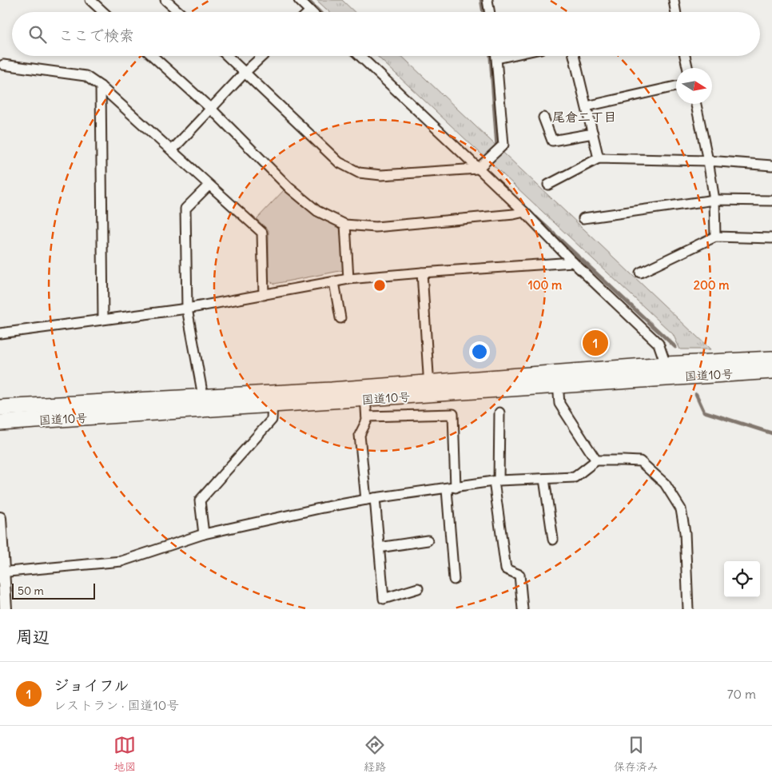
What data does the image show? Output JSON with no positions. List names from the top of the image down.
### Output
{
  "streets": {
    "highway": ["国道10号"]
  },
  "districts": ["尾倉二丁目"],
  "scale_bar": "50 m",
  "north": "right",
  "page": {
    "search": "ここで検索",
    "pins": "1",
    "scale": "50 m",
    "heading": "周辺",
    "list": [
      {
        "mark": "1",
        "name": "ジョイフル",
        "note": "レストラン · 国道10号",
        "value": "70 m"
      }
    ],
    "nav": ["地図", "経路", "保存済み"]
  },
  "rings": ["100 m", "200 m"]
}
